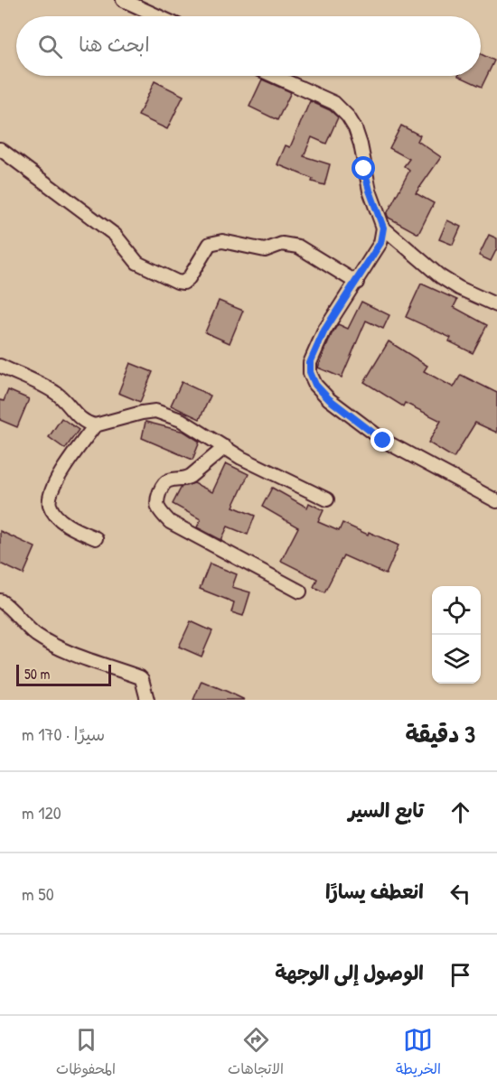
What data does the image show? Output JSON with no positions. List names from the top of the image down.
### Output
{
  "scale_bar": "50 m",
  "page": {
    "search": "ابحث هنا",
    "scale": "50 m",
    "heading": ["3 دقيقة", "سيرًا · 170 m"],
    "list": [
      ["تابع السير", "120 m"],
      ["انعطف يسارًا", "50 m"],
      "الوصول إلى الوجهة"
    ],
    "nav": ["الخريطة", "الاتجاهات", "المحفوظات"]
  }
}
